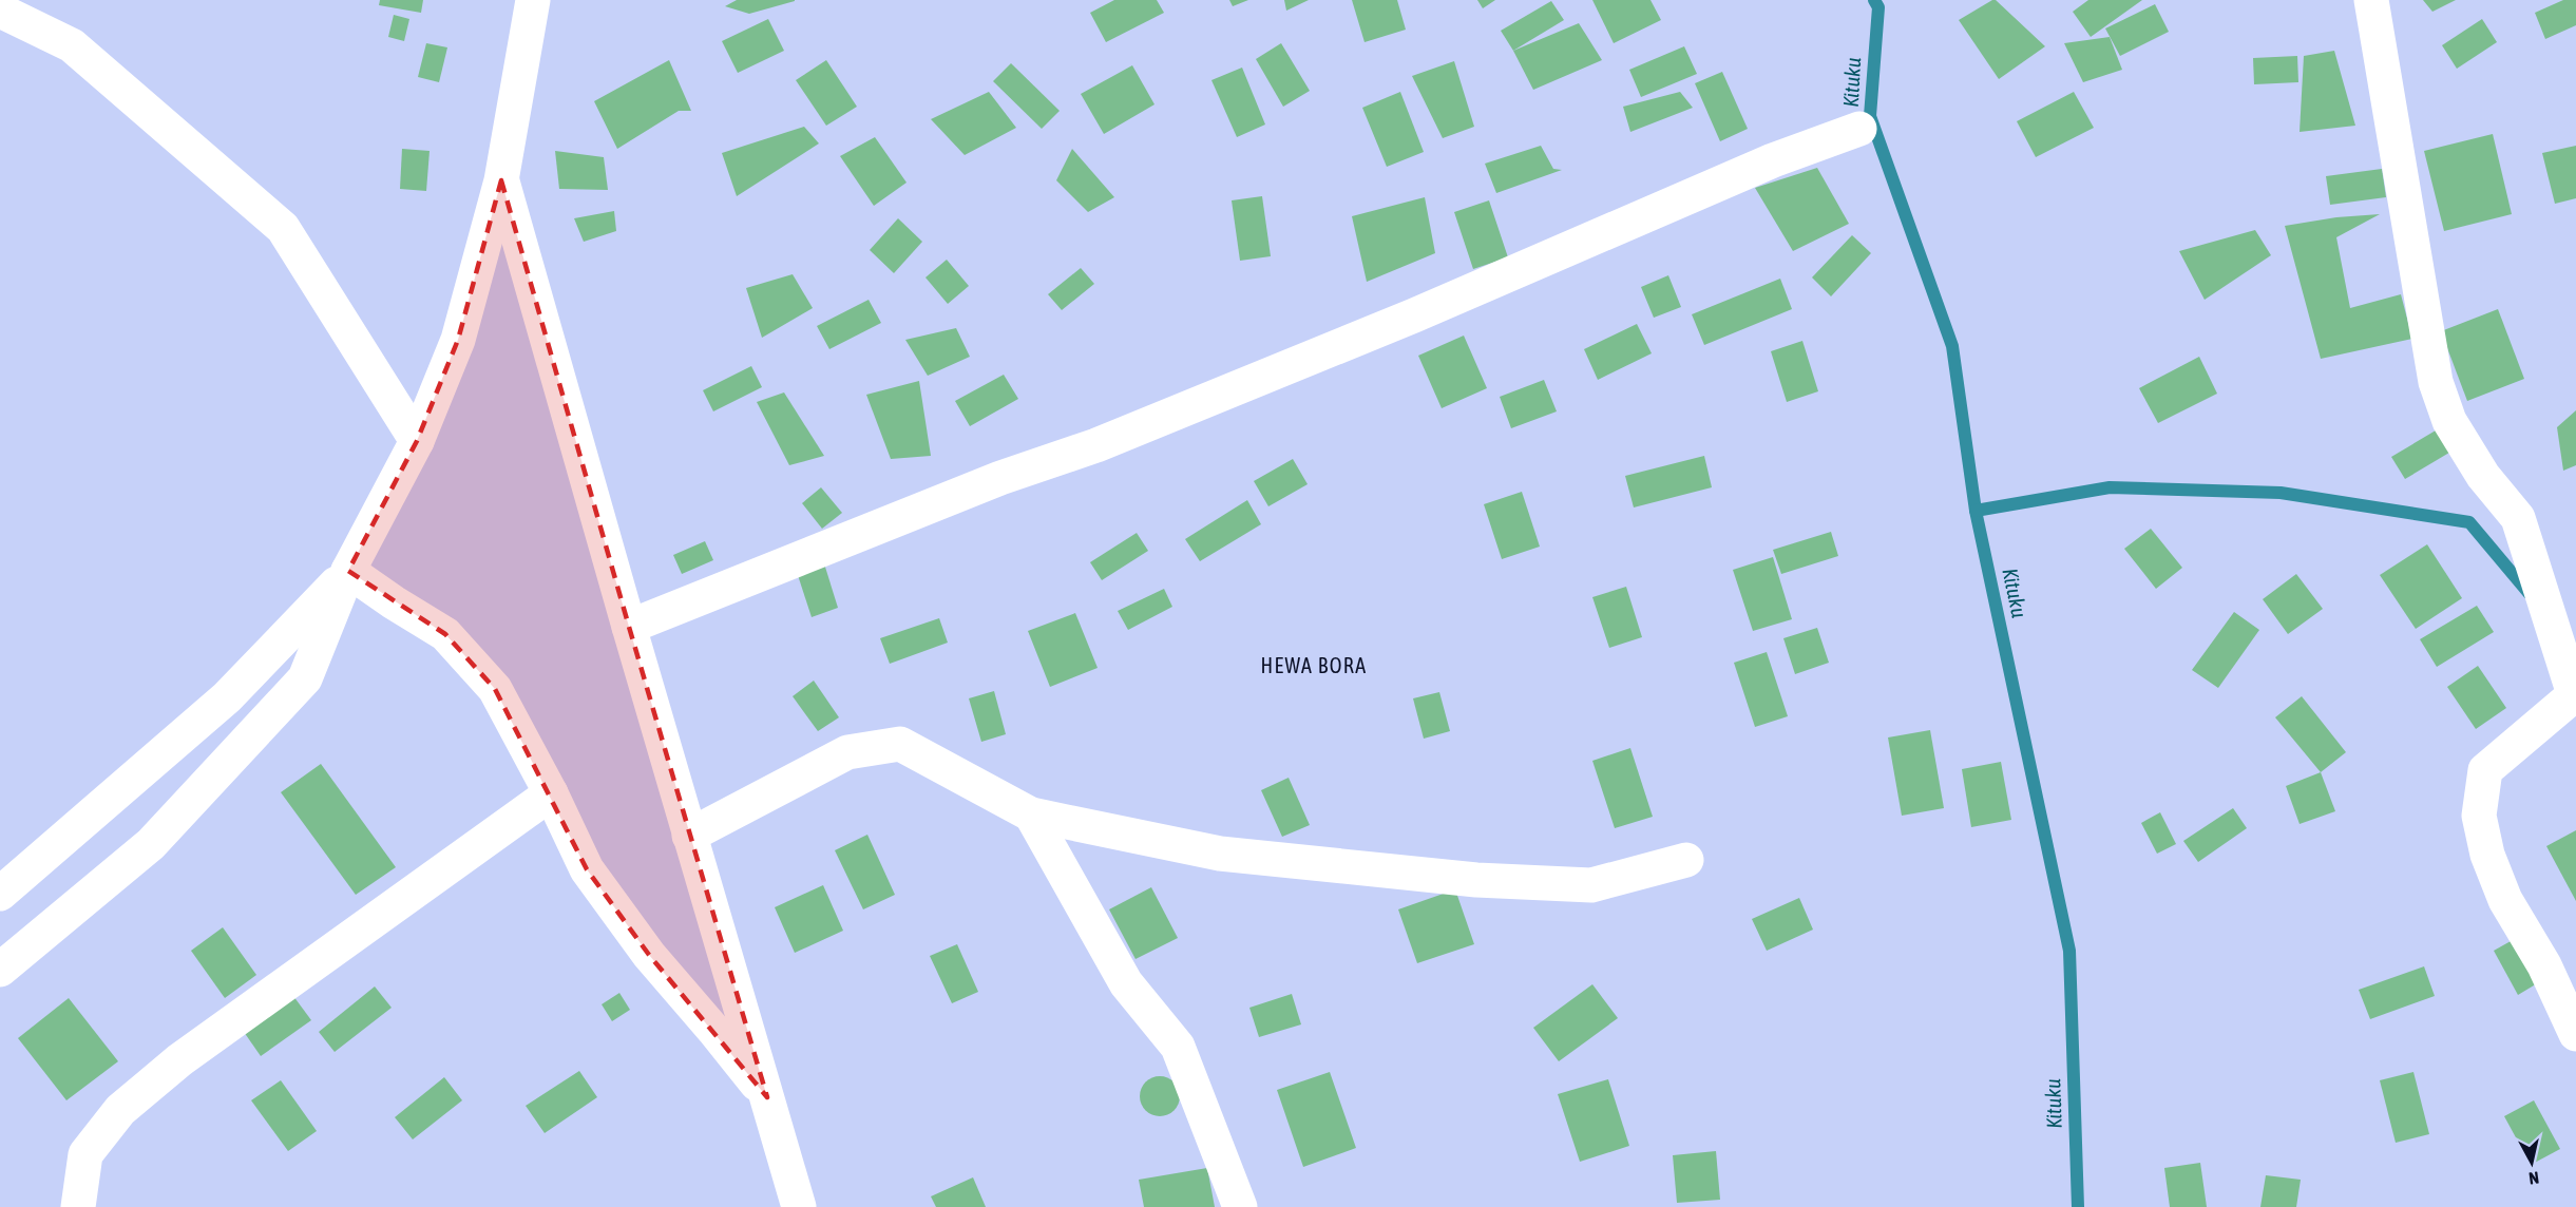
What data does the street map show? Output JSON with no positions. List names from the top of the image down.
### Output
{
  "districts": ["HEWA BORA"],
  "water": ["Kituku"],
  "north": "bottom"
}
